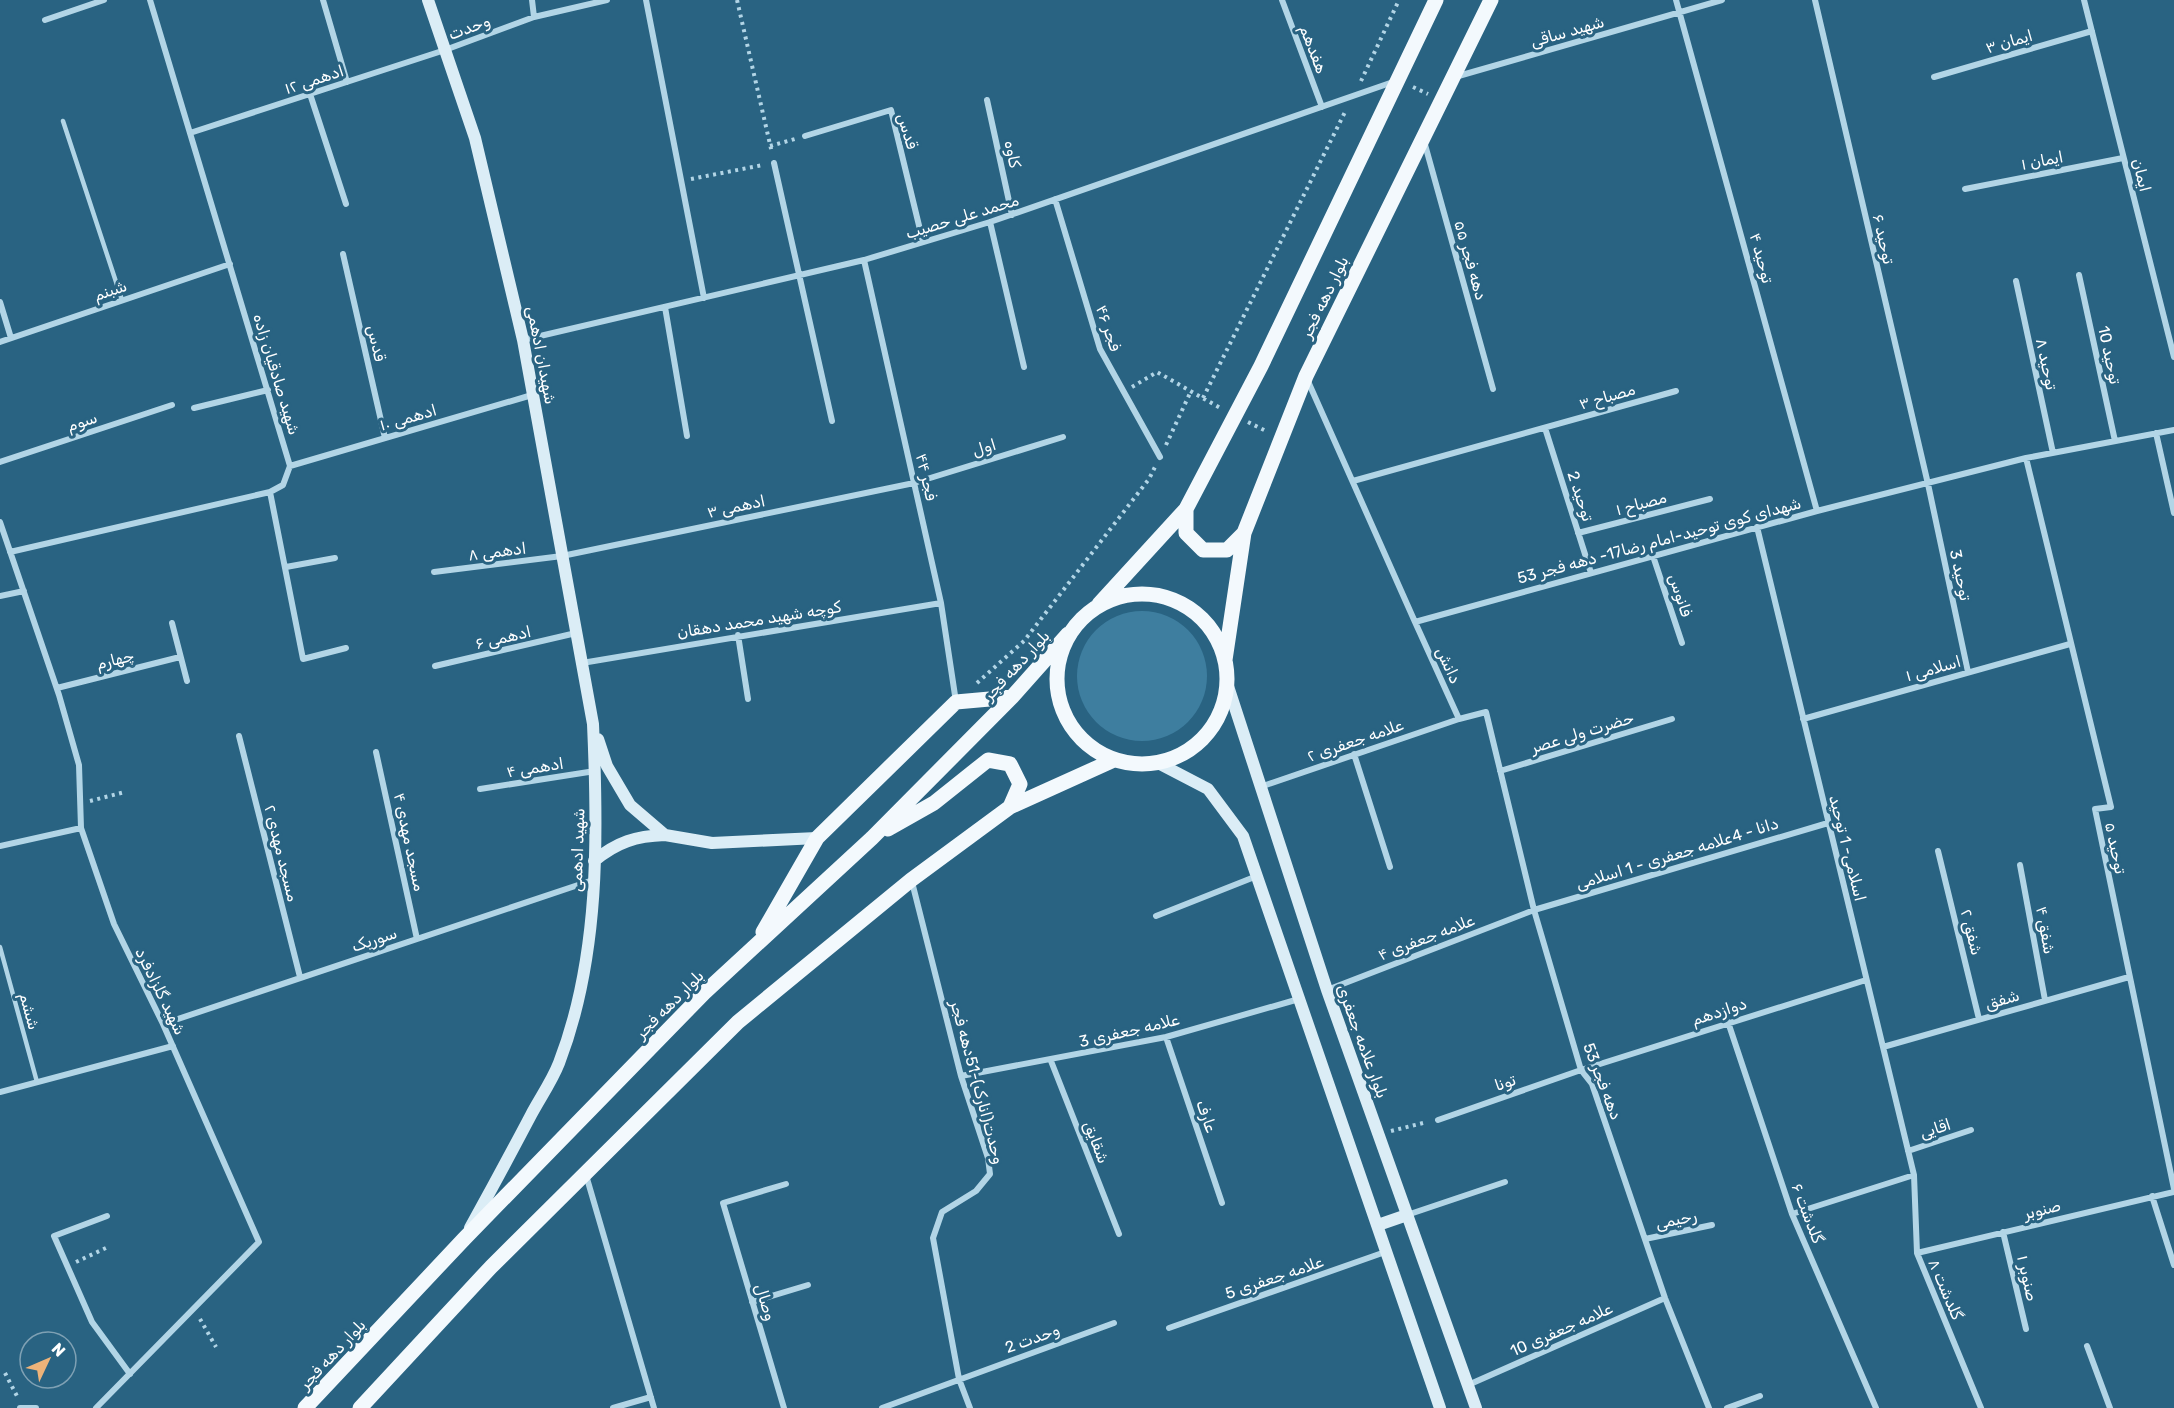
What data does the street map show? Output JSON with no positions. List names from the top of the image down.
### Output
{
  "streets": {
    "main road": ["بلوار دهه فجر"],
    "street": [
      "وحدت",
      "شهید ساقی",
      "ایمان ۳",
      "هفدهم",
      "ادهمی ۱۲",
      "قدس",
      "کاوه",
      "ایمان ۱",
      "ایمان",
      "محمد علی حصیب",
      "توحید ۶",
      "توحید ۴",
      "دهه فجر ۵۵",
      "شبنم",
      "فجر ۴۶",
      "شهیدان ادهمی",
      "توحید 10",
      "توحید ۸",
      "شهید صادقیان زاده",
      "مصباح ۳",
      "ادهمی ۱۰",
      "سوم",
      "اول",
      "فجر ۴۴",
      "توحید 2",
      "مصباح ۱",
      "ادهمی ۳",
      "شهدای کوی توحید-امام رضا17- دهه فجر 53",
      "ادهمی ۸",
      "توحید 3",
      "فانوس",
      "کوچه شهید محمد دهقان",
      "ادهمی ۶",
      "چهارم",
      "دانش",
      "اسلامی ۱",
      "حضرت ولی عصر",
      "علامه جعفری ۲",
      "ادهمی ۴",
      "مسجد مهدی ۴",
      "اسلامی- 1 توحید",
      "توحید ۵",
      "شهید ادهمی",
      "مسجد مهدی ۲",
      "دانا - 4علامه جعفری - 1 اسلامی",
      "شفق ۴",
      "شفق ۲",
      "علامه جعفری ۴",
      "سوریک",
      "شهید گلزادفرد",
      "شفق",
      "دوازدهم",
      "علامه جعفری 3",
      "بلوار علامه جعفری",
      "دهه فجر 53",
      "وحدت(انارک)-51دهه فجر",
      "تونا",
      "عارف",
      "اقایی",
      "شقایق",
      "صنوبر",
      "گلدشت ۶",
      "رحیمی",
      "علامه جعفری 5",
      "صنوبر ۱",
      "گلدشت ۸",
      "وصال",
      "علامه جعفری 10",
      "وحدت 2"
    ],
    "lane": ["ششم"]
  },
  "crossings": [
    ["وحدت", "ادهمی ۱۲"],
    ["وحدت", "شهیدان ادهمی"],
    ["شهید ساقی", "توحید ۴"],
    ["شهید ساقی", "بلوار دهه فجر"],
    ["ایمان ۳", "ایمان"],
    ["هفدهم", "محمد علی حصیب"],
    ["ادهمی ۱۲", "شهیدان ادهمی"],
    ["ادهمی ۱۲", "شهید صادقیان زاده"],
    ["قدس", "محمد علی حصیب"],
    ["قدس", "ادهمی ۱۰"],
    ["کاوه", "محمد علی حصیب"],
    ["ایمان ۱", "ایمان"],
    ["محمد علی حصیب", "بلوار دهه فجر"],
    ["محمد علی حصیب", "فجر ۴۶"],
    ["محمد علی حصیب", "شهیدان ادهمی"],
    ["محمد علی حصیب", "فجر ۴۴"],
    ["توحید ۶", "شهدای کوی توحید-امام رضا17- دهه فجر 53"],
    ["توحید ۶", "توحید 3"],
    ["توحید ۴", "شهدای کوی توحید-امام رضا17- دهه فجر 53"],
    ["دهه فجر ۵۵", "بلوار دهه فجر"],
    ["شبنم", "شهید صادقیان زاده"],
    ["بلوار دهه فجر", "شهید ادهمی"],
    ["بلوار دهه فجر", "بلوار علامه جعفری"],
    ["شهیدان ادهمی", "ادهمی ۱۰"],
    ["شهیدان ادهمی", "ادهمی ۳"],
    ["شهیدان ادهمی", "ادهمی ۸"],
    ["شهیدان ادهمی", "کوچه شهید محمد دهقان"],
    ["شهیدان ادهمی", "ادهمی ۶"],
    ["شهیدان ادهمی", "شهید ادهمی"],
    ["توحید 10", "شهدای کوی توحید-امام رضا17- دهه فجر 53"],
    ["توحید ۸", "شهدای کوی توحید-امام رضا17- دهه فجر 53"],
    ["شهید صادقیان زاده", "ادهمی ۱۰"],
    ["مصباح ۳", "توحید 2"],
    ["اول", "فجر ۴۴"],
    ["اول", "ادهمی ۳"],
    ["فجر ۴۴", "ادهمی ۳"],
    ["فجر ۴۴", "کوچه شهید محمد دهقان"],
    ["توحید 2", "مصباح ۱"],
    ["توحید 2", "شهدای کوی توحید-امام رضا17- دهه فجر 53"],
    ["ادهمی ۳", "ادهمی ۸"],
    ["شهدای کوی توحید-امام رضا17- دهه فجر 53", "توحید 3"],
    ["شهدای کوی توحید-امام رضا17- دهه فجر 53", "فانوس"],
    ["شهدای کوی توحید-امام رضا17- دهه فجر 53", "دانش"],
    ["شهدای کوی توحید-امام رضا17- دهه فجر 53", "اسلامی- 1 توحید"],
    ["شهدای کوی توحید-امام رضا17- دهه فجر 53", "توحید ۵"],
    ["توحید 3", "اسلامی ۱"],
    ["چهارم", "شهید گلزادفرد"],
    ["دانش", "علامه جعفری ۲"],
    ["دانش", "دهه فجر 53"],
    ["اسلامی ۱", "اسلامی- 1 توحید"],
    ["اسلامی ۱", "توحید ۵"],
    ["حضرت ولی عصر", "دهه فجر 53"],
    ["علامه جعفری ۲", "بلوار علامه جعفری"],
    ["علامه جعفری ۲", "دهه فجر 53"],
    ["ادهمی ۴", "شهید ادهمی"],
    ["مسجد مهدی ۴", "سوریک"],
    ["اسلامی- 1 توحید", "دانا - 4علامه جعفری - 1 اسلامی"],
    ["اسلامی- 1 توحید", "شفق"],
    ["اسلامی- 1 توحید", "دوازدهم"],
    ["اسلامی- 1 توحید", "اقایی"],
    ["اسلامی- 1 توحید", "گلدشت ۸"],
    ["توحید ۵", "شفق"],
    ["توحید ۵", "صنوبر"],
    ["شهید ادهمی", "سوریک"],
    ["مسجد مهدی ۲", "سوریک"],
    ["دانا - 4علامه جعفری - 1 اسلامی", "علامه جعفری ۴"],
    ["دانا - 4علامه جعفری - 1 اسلامی", "دهه فجر 53"],
    ["شفق ۴", "شفق"],
    ["شفق ۲", "شفق"],
    ["علامه جعفری ۴", "بلوار علامه جعفری"],
    ["علامه جعفری ۴", "دهه فجر 53"],
    ["سوریک", "شهید گلزادفرد"],
    ["دوازدهم", "دهه فجر 53"],
    ["دوازدهم", "تونا"],
    ["دوازدهم", "گلدشت ۶"],
    ["علامه جعفری 3", "وحدت(انارک)-51دهه فجر"],
    ["علامه جعفری 3", "عارف"],
    ["علامه جعفری 3", "شقایق"],
    ["بلوار علامه جعفری", "علامه جعفری 10"],
    ["دهه فجر 53", "تونا"],
    ["دهه فجر 53", "رحیمی"],
    ["دهه فجر 53", "علامه جعفری 10"],
    ["وحدت(انارک)-51دهه فجر", "وحدت 2"],
    ["صنوبر", "صنوبر ۱"],
    ["صنوبر", "گلدشت ۸"]
  ],
  "north": "top right"
}
